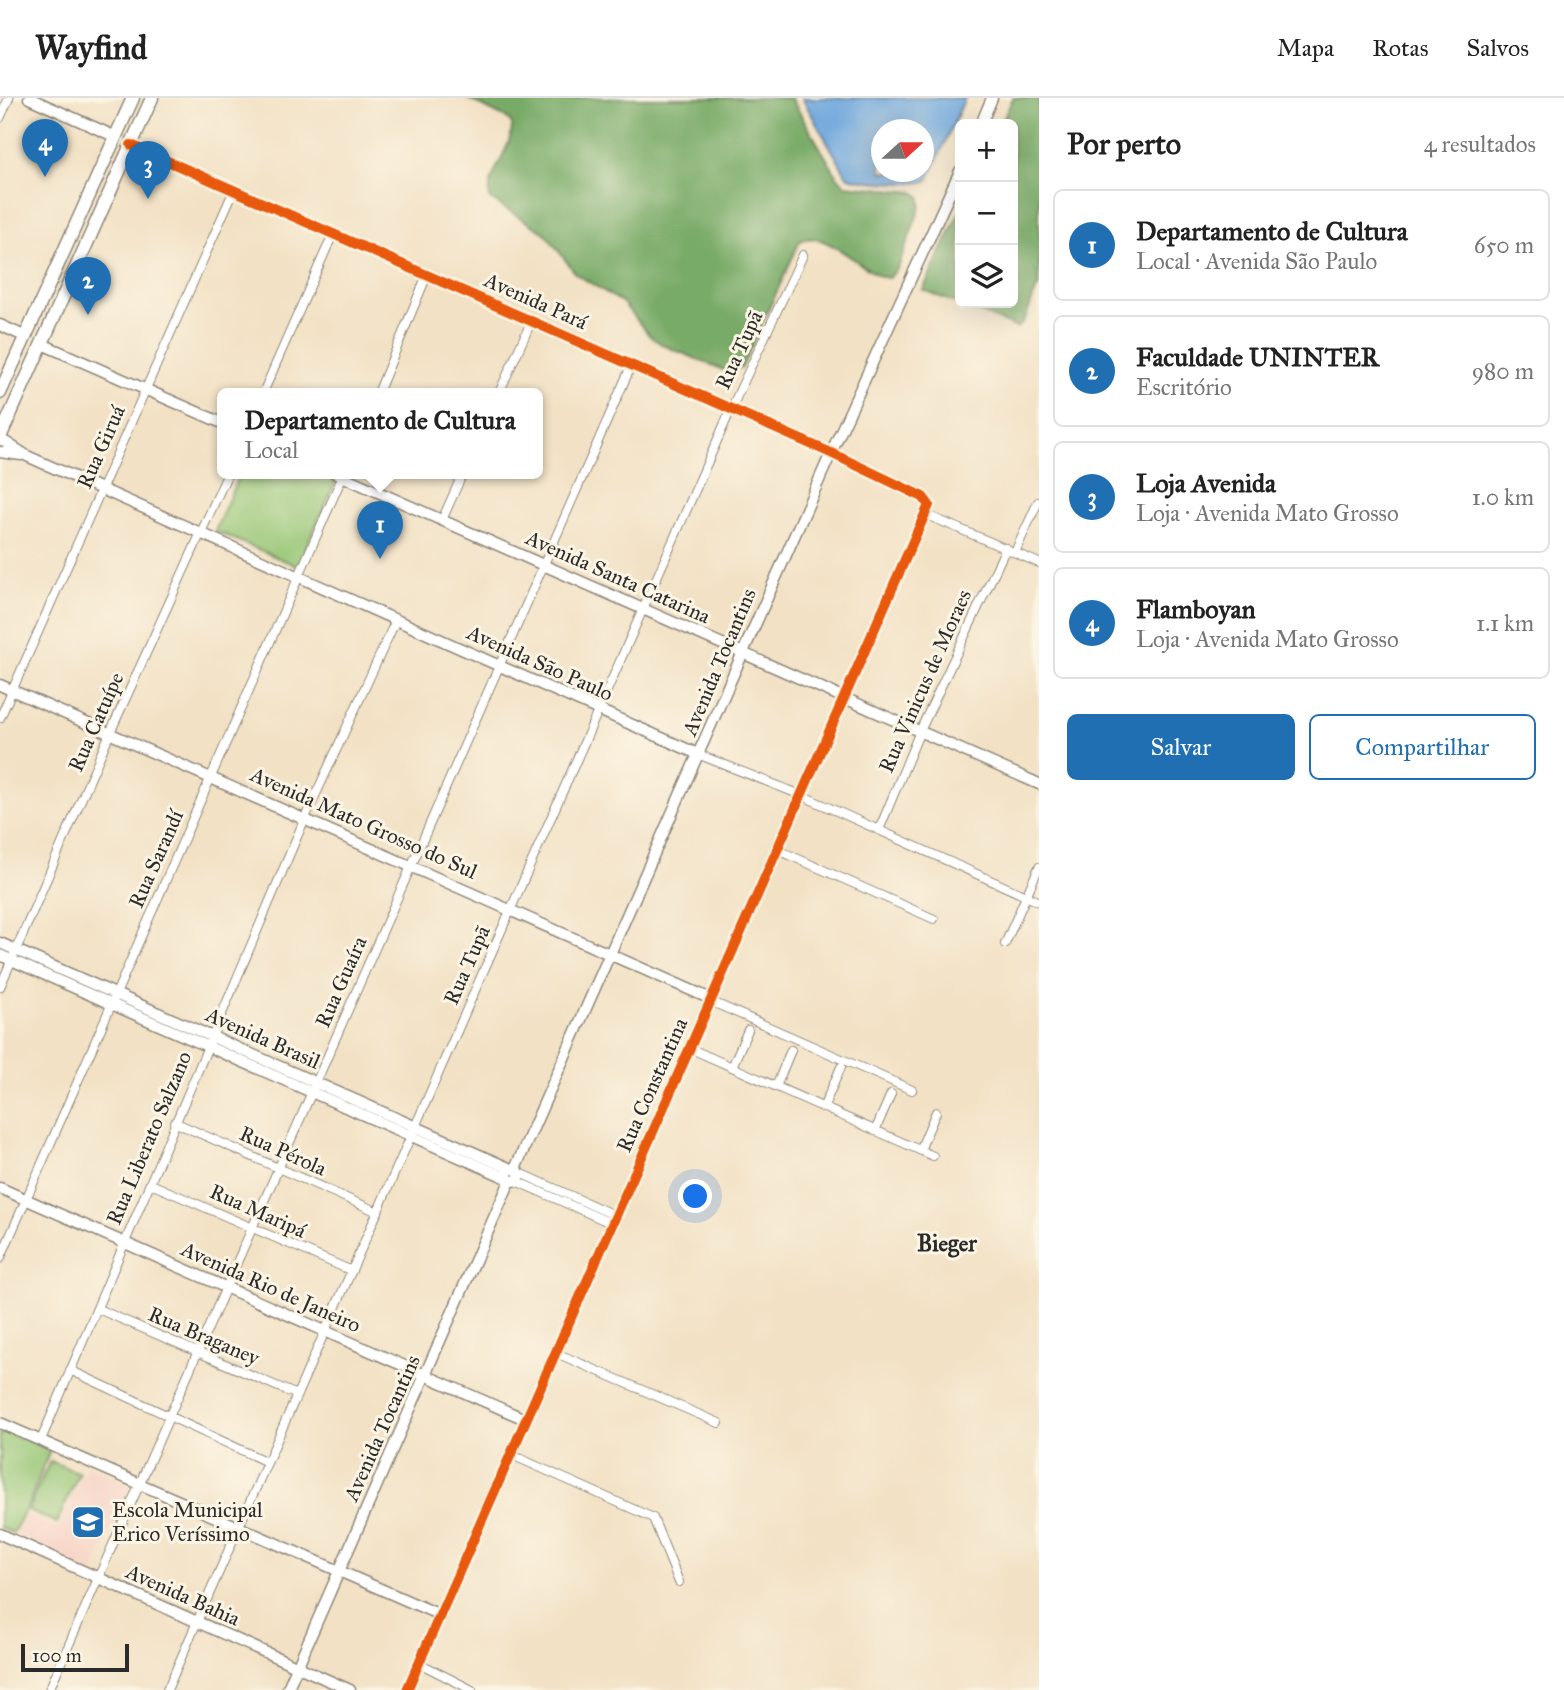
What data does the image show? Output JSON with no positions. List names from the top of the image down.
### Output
{
  "streets": {
    "street": [
      "Avenida Pará",
      "Rua Tupã",
      "Rua Giruá",
      "Avenida Santa Catarina",
      "Avenida Tocantins",
      "Avenida São Paulo",
      "Rua Vinicus de Moraes",
      "Rua Catuípe",
      "Avenida Mato Grosso do Sul",
      "Rua Sarandí",
      "Rua Guaíra",
      "Avenida Brasil",
      "Rua Constantina",
      "Rua Liberato Salzano",
      "Rua Pérola",
      "Rua Maripá",
      "Avenida Rio de Janeiro",
      "Rua Braganey",
      "Avenida Bahia"
    ]
  },
  "crossings": [
    ["Avenida Pará", "Rua Tupã"],
    ["Avenida Pará", "Rua Giruá"],
    ["Avenida Pará", "Avenida Tocantins"],
    ["Avenida Pará", "Rua Guaíra"],
    ["Avenida Pará", "Rua Constantina"],
    ["Rua Tupã", "Avenida Santa Catarina"],
    ["Rua Tupã", "Avenida São Paulo"],
    ["Rua Tupã", "Avenida Mato Grosso do Sul"],
    ["Rua Tupã", "Avenida Brasil"],
    ["Rua Tupã", "Rua Pérola"],
    ["Rua Tupã", "Rua Maripá"],
    ["Rua Tupã", "Avenida Rio de Janeiro"],
    ["Rua Tupã", "Rua Braganey"],
    ["Rua Tupã", "Avenida Bahia"],
    ["Rua Giruá", "Avenida São Paulo"],
    ["Rua Giruá", "Avenida Mato Grosso do Sul"],
    ["Avenida Santa Catarina", "Avenida Tocantins"],
    ["Avenida Santa Catarina", "Rua Vinicus de Moraes"],
    ["Avenida Santa Catarina", "Rua Guaíra"],
    ["Avenida Santa Catarina", "Rua Constantina"],
    ["Avenida Tocantins", "Avenida São Paulo"],
    ["Avenida Tocantins", "Avenida Mato Grosso do Sul"],
    ["Avenida Tocantins", "Avenida Brasil"],
    ["Avenida Tocantins", "Avenida Rio de Janeiro"],
    ["Avenida Tocantins", "Avenida Bahia"],
    ["Avenida São Paulo", "Rua Vinicus de Moraes"],
    ["Avenida São Paulo", "Rua Catuípe"],
    ["Avenida São Paulo", "Rua Sarandí"],
    ["Avenida São Paulo", "Rua Guaíra"],
    ["Avenida São Paulo", "Rua Constantina"],
    ["Avenida São Paulo", "Rua Liberato Salzano"],
    ["Rua Catuípe", "Avenida Mato Grosso do Sul"],
    ["Rua Catuípe", "Avenida Brasil"],
    ["Avenida Mato Grosso do Sul", "Rua Sarandí"],
    ["Avenida Mato Grosso do Sul", "Rua Guaíra"],
    ["Avenida Mato Grosso do Sul", "Rua Constantina"],
    ["Avenida Mato Grosso do Sul", "Rua Liberato Salzano"],
    ["Rua Sarandí", "Avenida Brasil"],
    ["Rua Sarandí", "Avenida Rio de Janeiro"],
    ["Rua Guaíra", "Avenida Brasil"],
    ["Rua Guaíra", "Rua Pérola"],
    ["Rua Guaíra", "Rua Maripá"],
    ["Rua Guaíra", "Avenida Rio de Janeiro"],
    ["Rua Guaíra", "Rua Braganey"],
    ["Rua Guaíra", "Avenida Bahia"],
    ["Avenida Brasil", "Rua Constantina"],
    ["Avenida Brasil", "Rua Liberato Salzano"],
    ["Rua Constantina", "Avenida Rio de Janeiro"],
    ["Rua Liberato Salzano", "Rua Pérola"],
    ["Rua Liberato Salzano", "Rua Maripá"],
    ["Rua Liberato Salzano", "Avenida Rio de Janeiro"],
    ["Rua Liberato Salzano", "Rua Braganey"]
  ],
  "districts": ["Bieger"],
  "places": {
    "school or university": ["Escola Municipal Erico Veríssimo"]
  },
  "scale_bar": "100 m",
  "north": "right",
  "page": {
    "header": "Wayfind",
    "nav": ["Mapa", "Rotas", "Salvos"],
    "heading": ["Por perto", "4 resultados"],
    "map_buttons": ["+", "−"],
    "pins": [
      "4",
      "3",
      "2",
      "1"
    ],
    "list": [
      {
        "mark": "1",
        "name": "Departamento de Cultura",
        "note": "Local · Avenida São Paulo",
        "value": "650 m"
      },
      {
        "mark": "2",
        "name": "Faculdade UNINTER",
        "note": "Escritório",
        "value": "980 m"
      },
      {
        "mark": "3",
        "name": "Loja Avenida",
        "note": "Loja · Avenida Mato Grosso",
        "value": "1.0 km"
      },
      {
        "mark": "4",
        "name": "Flamboyan",
        "note": "Loja · Avenida Mato Grosso",
        "value": "1.1 km"
      }
    ],
    "popup": ["Departamento de Cultura", "Local"],
    "buttons": ["Salvar", "Compartilhar"],
    "scale": "100 m"
  }
}
